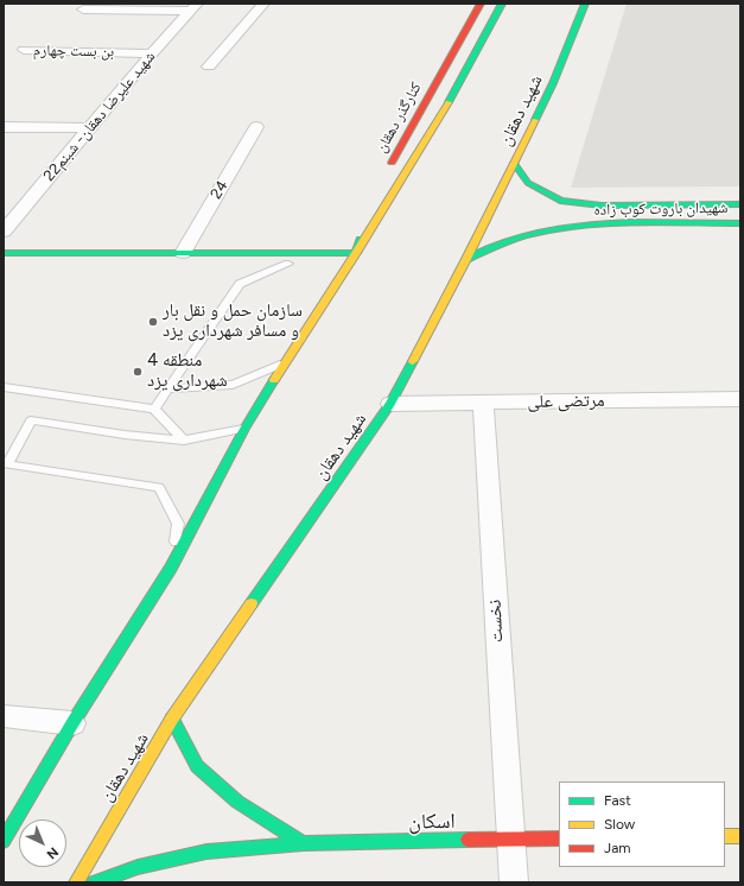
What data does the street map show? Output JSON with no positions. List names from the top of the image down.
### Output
{
  "streets": {
    "main road": [
      "شهید دهقان",
      "کنارگذر دهقان",
      "شهیدان باروت کوب زاده",
      "اسکان"
    ],
    "street": [
      "بن بست چهارم",
      "شهید علیرضا دهقان- شبنم22",
      "24",
      "مرتضی علی",
      "نخست"
    ]
  },
  "crossings": [
    ["بن بست چهارم", "شهید علیرضا دهقان- شبنم22"],
    ["شهید دهقان", "شهیدان باروت کوب زاده"],
    ["شهید دهقان", "مرتضی علی"],
    ["مرتضی علی", "نخست"],
    ["نخست", "اسکان"]
  ],
  "places": ["سازمان حمل و نقل بار و مسافر شهرداری یزد", "منطقه 4 شهرداری یزد"],
  "legend": ["Fast", "Slow", "Jam"],
  "north": "bottom right"
}
